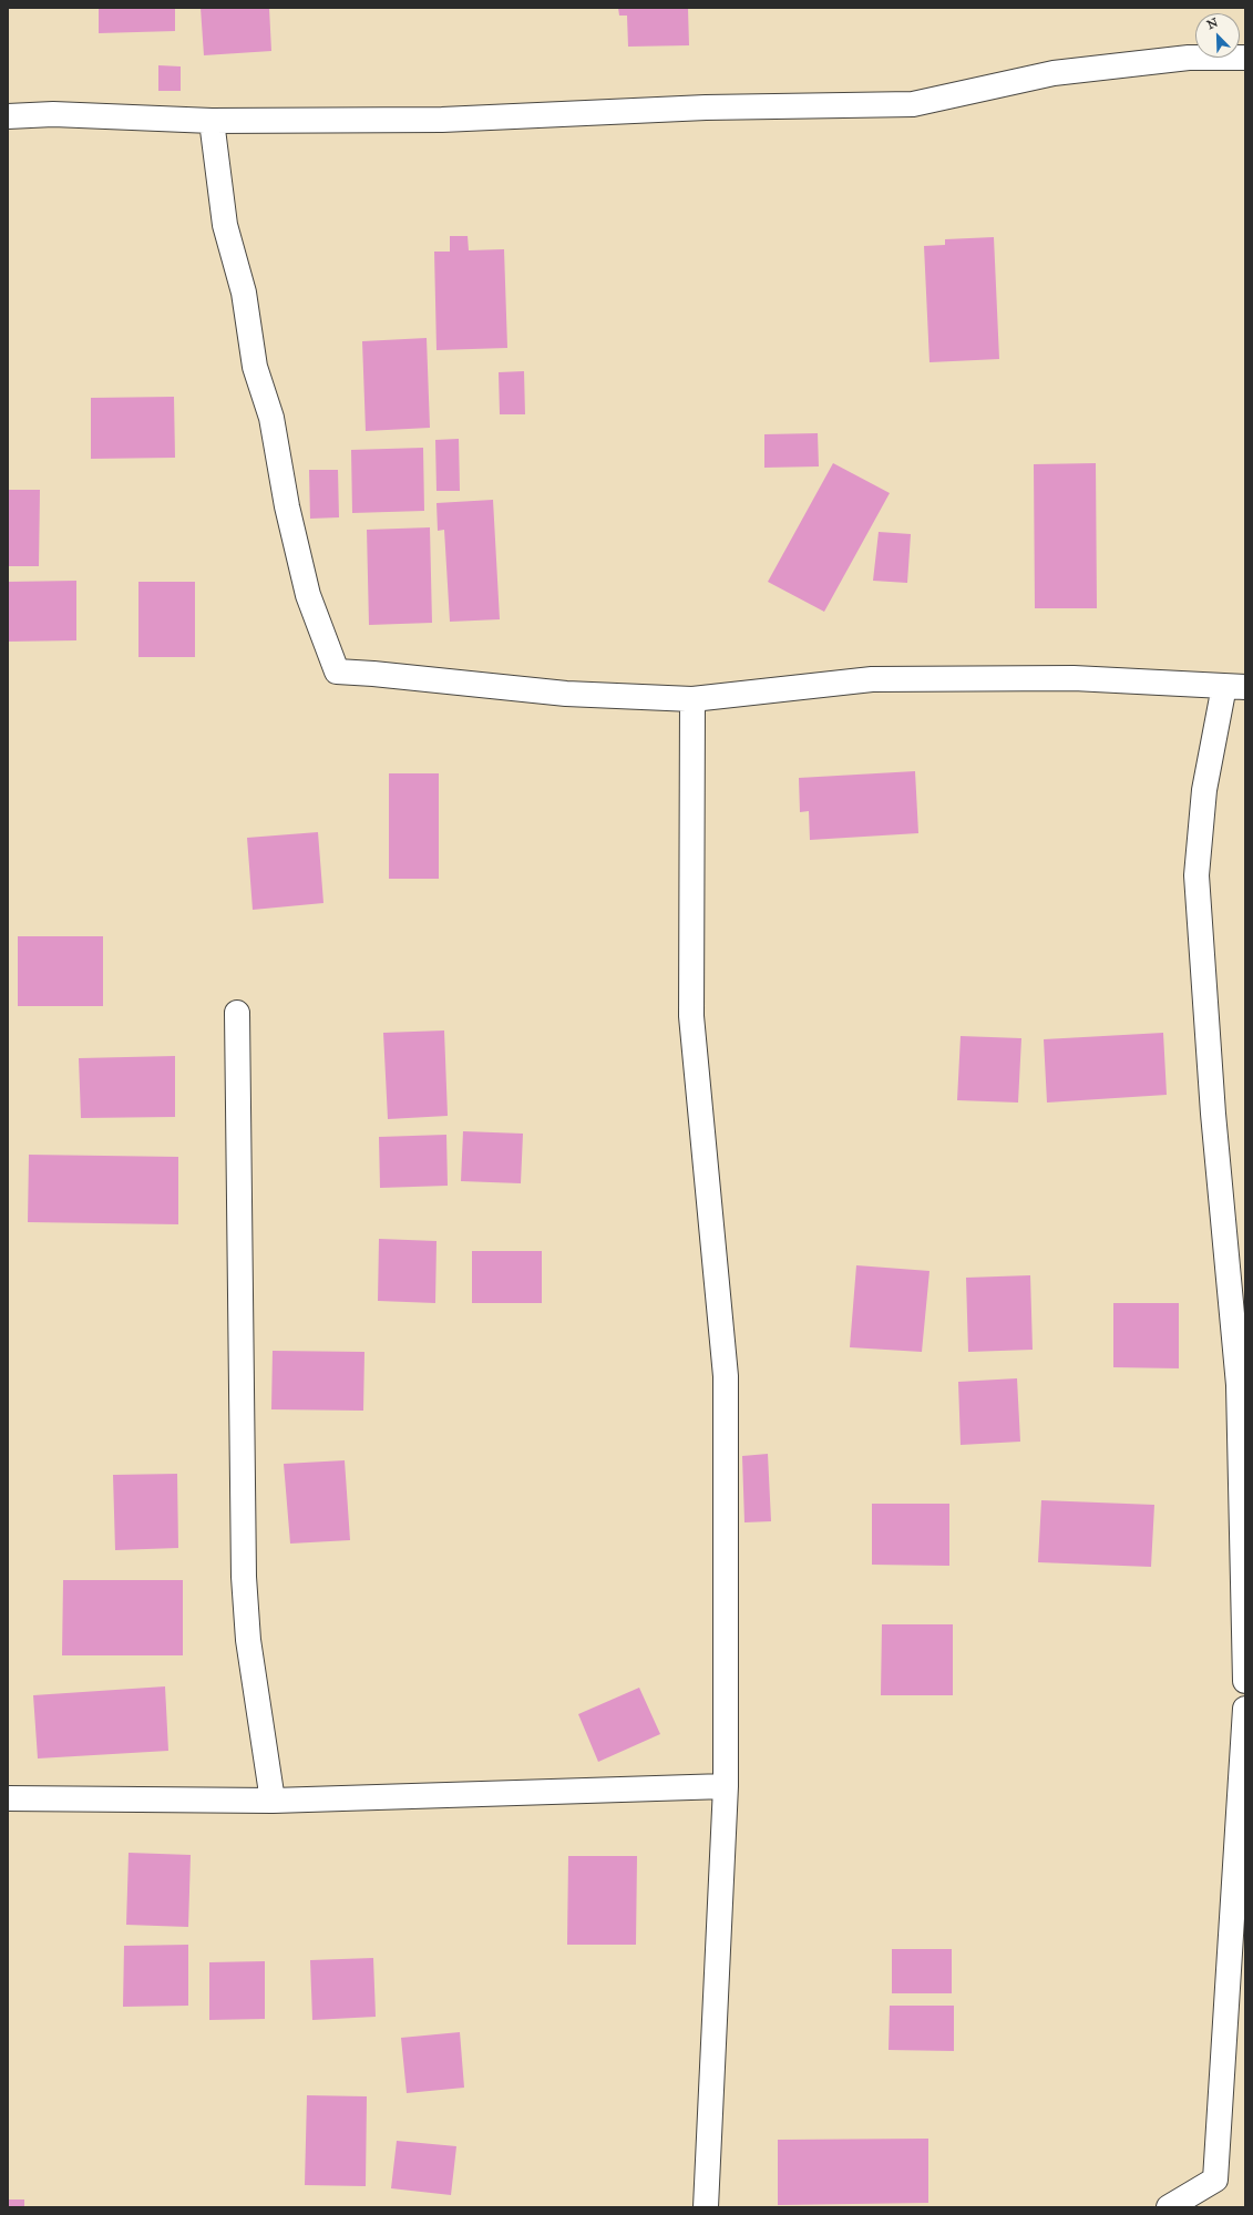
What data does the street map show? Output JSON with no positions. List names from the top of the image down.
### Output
{
  "north": "top left"
}
